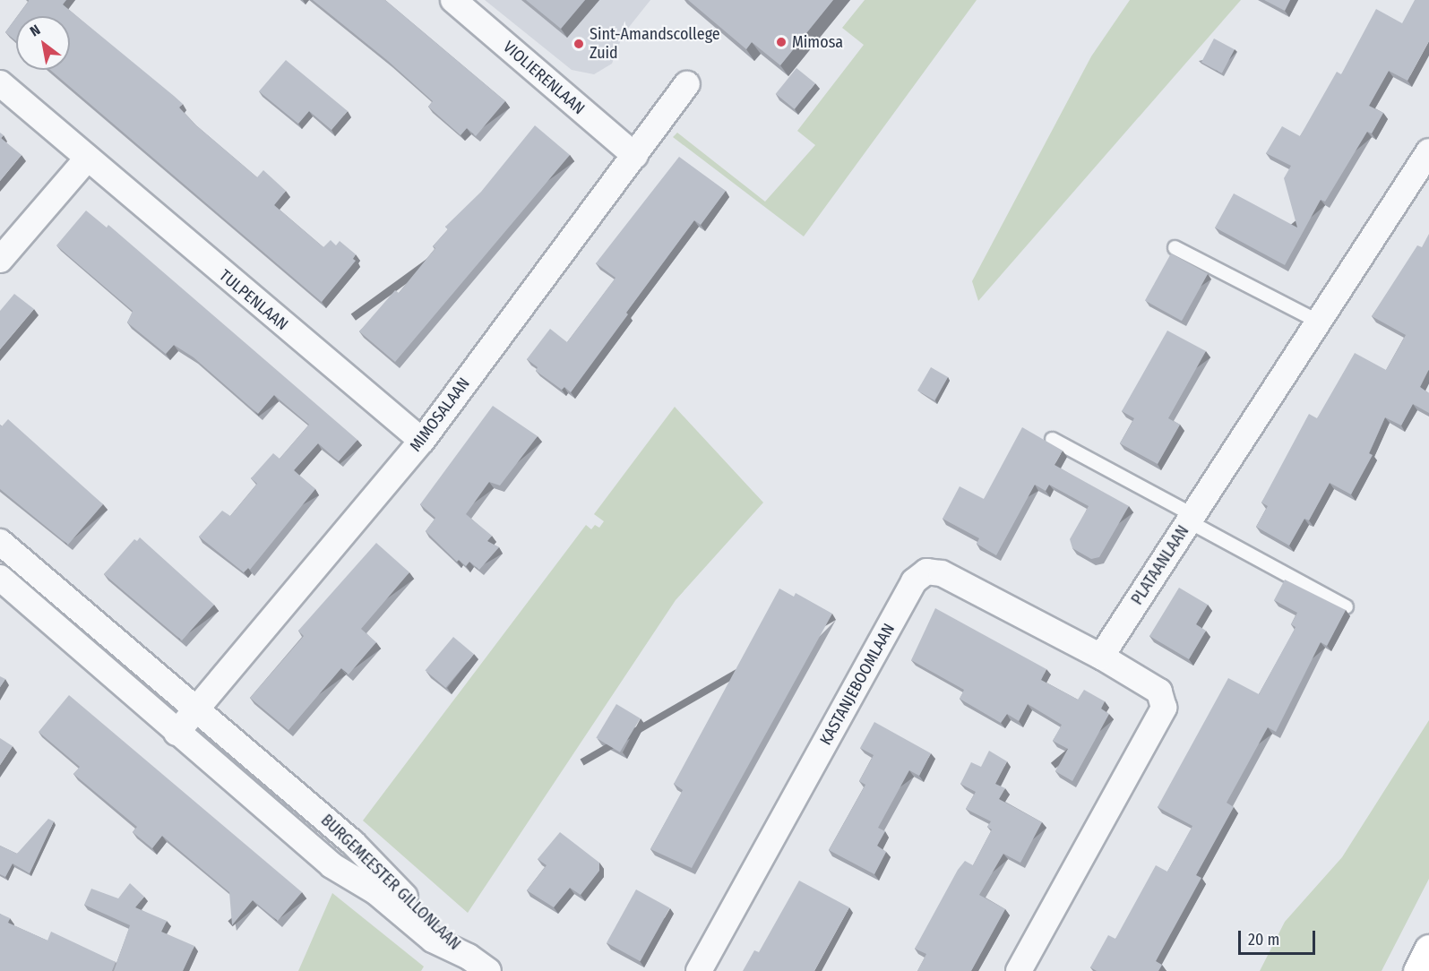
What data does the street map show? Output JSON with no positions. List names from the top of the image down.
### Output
{
  "streets": {
    "street": [
      "VIOLIERENLAAN",
      "TULPENLAAN",
      "MIMOSALAAN",
      "PLATAANLAAN",
      "KASTANJEBOOMLAAN",
      "BURGEMEESTER GILLONLAAN"
    ]
  },
  "crossings": [
    ["VIOLIERENLAAN", "MIMOSALAAN"],
    ["TULPENLAAN", "MIMOSALAAN"],
    ["MIMOSALAAN", "BURGEMEESTER GILLONLAAN"],
    ["PLATAANLAAN", "KASTANJEBOOMLAAN"]
  ],
  "places": ["Mimosa", "Sint-Amandscollege Zuid"],
  "scale_bar": "20 m",
  "north": "top left"
}
